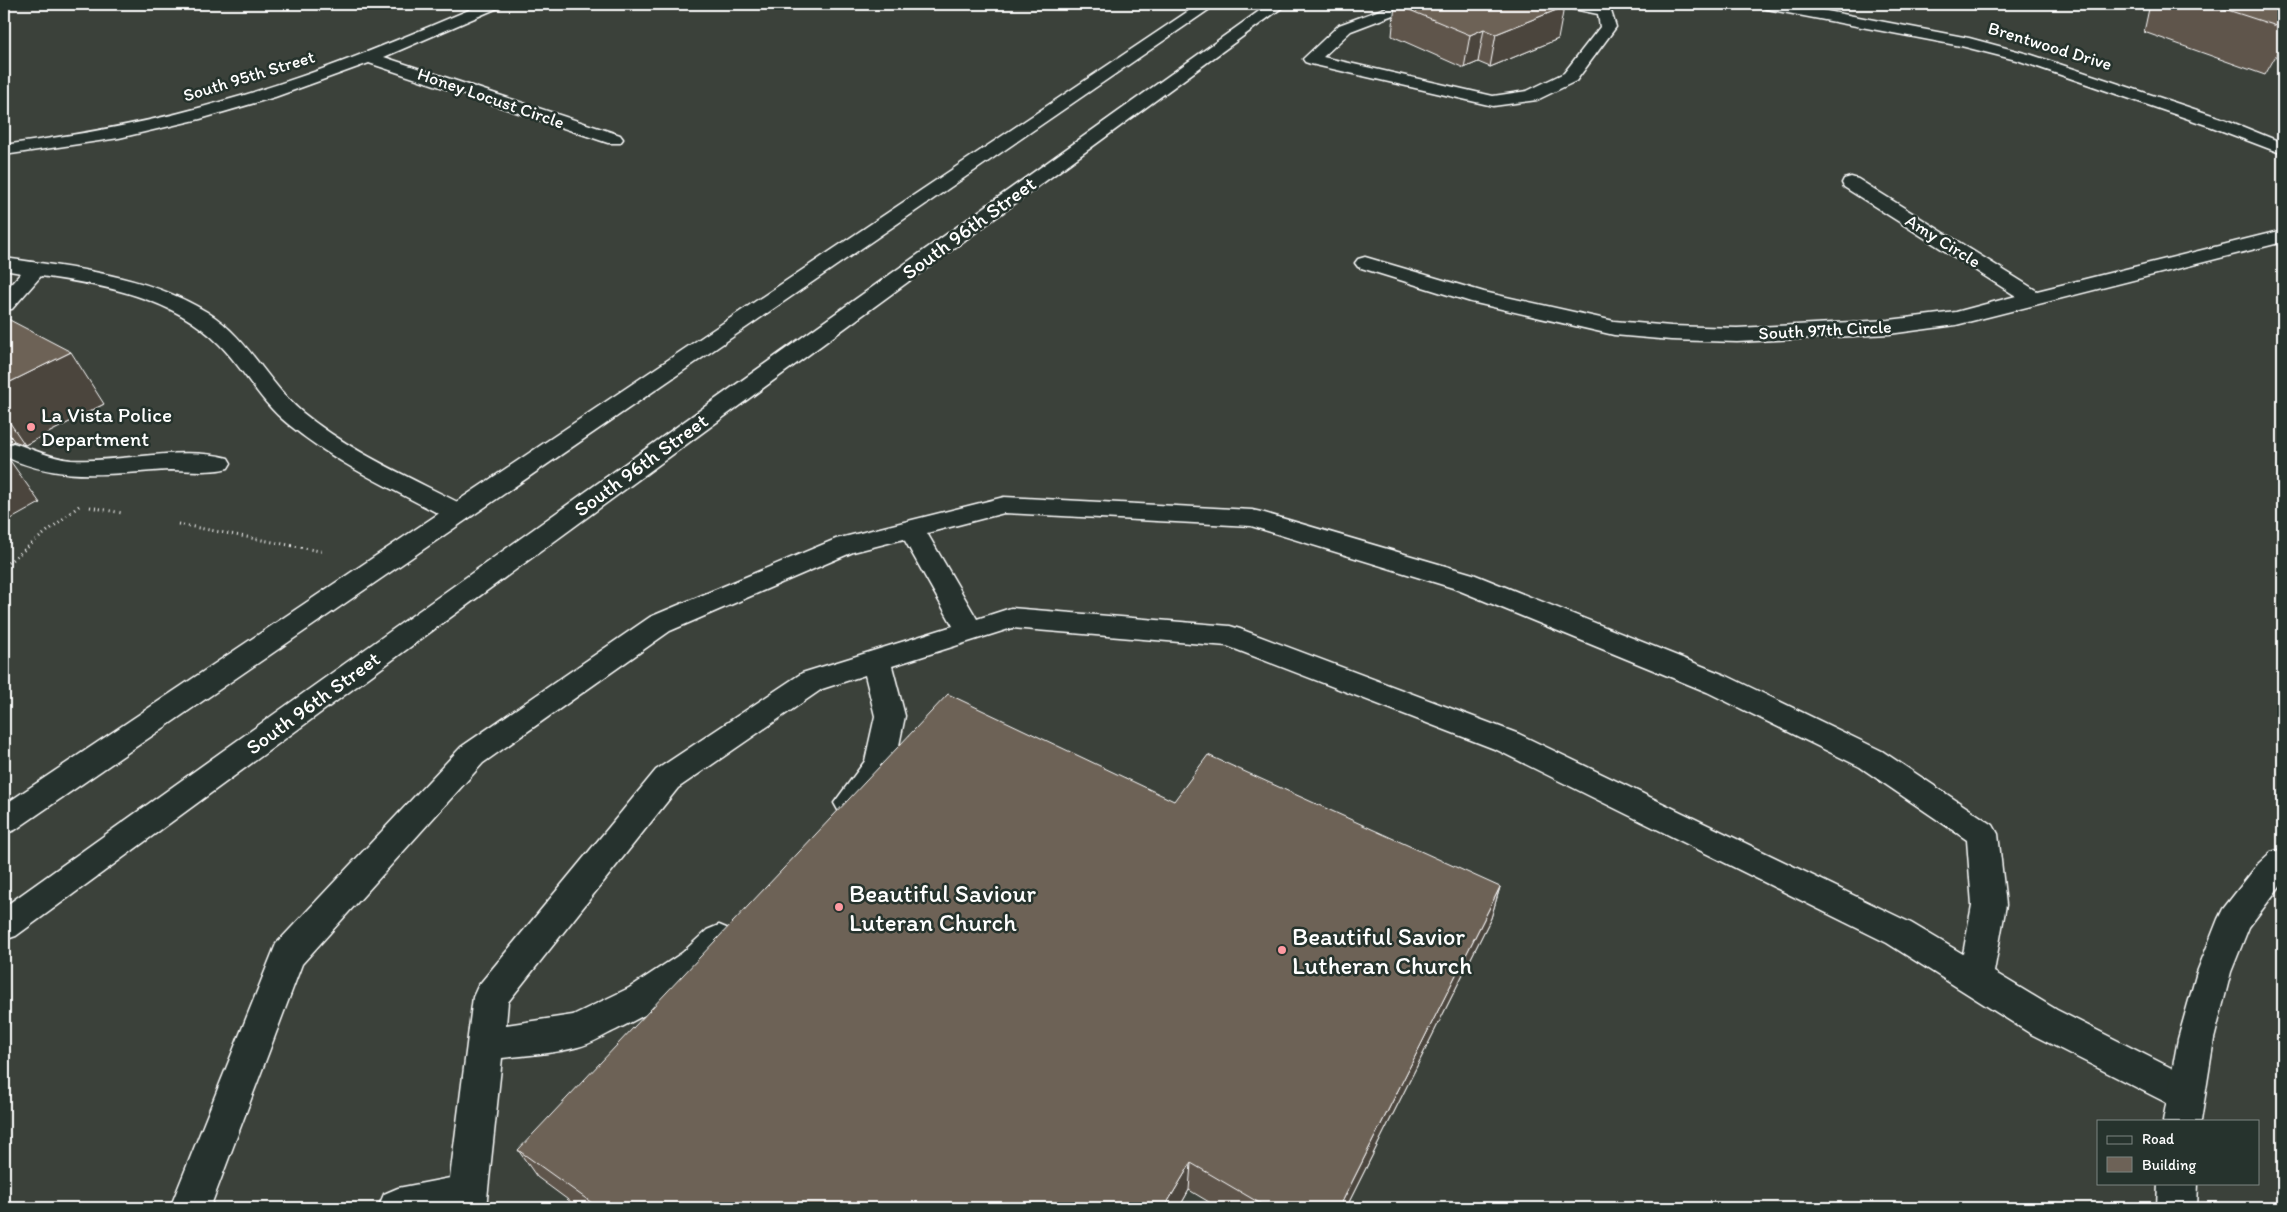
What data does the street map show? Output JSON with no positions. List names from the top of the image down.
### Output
{
  "streets": {
    "main road": [
      "Brentwood Drive",
      "South 95th Street",
      "Honey Locust Circle",
      "South 96th Street",
      "Amy Circle",
      "South 97th Circle"
    ]
  },
  "crossings": [
    ["South 95th Street", "Honey Locust Circle"],
    ["Amy Circle", "South 97th Circle"]
  ],
  "places": ["La Vista Police Department", "Beautiful Saviour Luteran Church", "Beautiful Savior Lutheran Church"],
  "legend": ["Road", "Building"]
}
